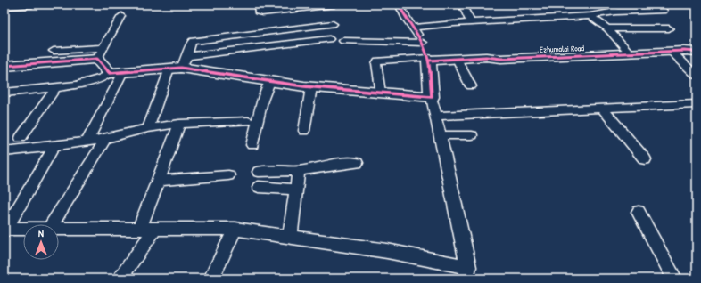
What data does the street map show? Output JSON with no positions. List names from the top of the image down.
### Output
{
  "streets": {
    "street": ["Ezhumalai Road"]
  },
  "north": "top"
}
